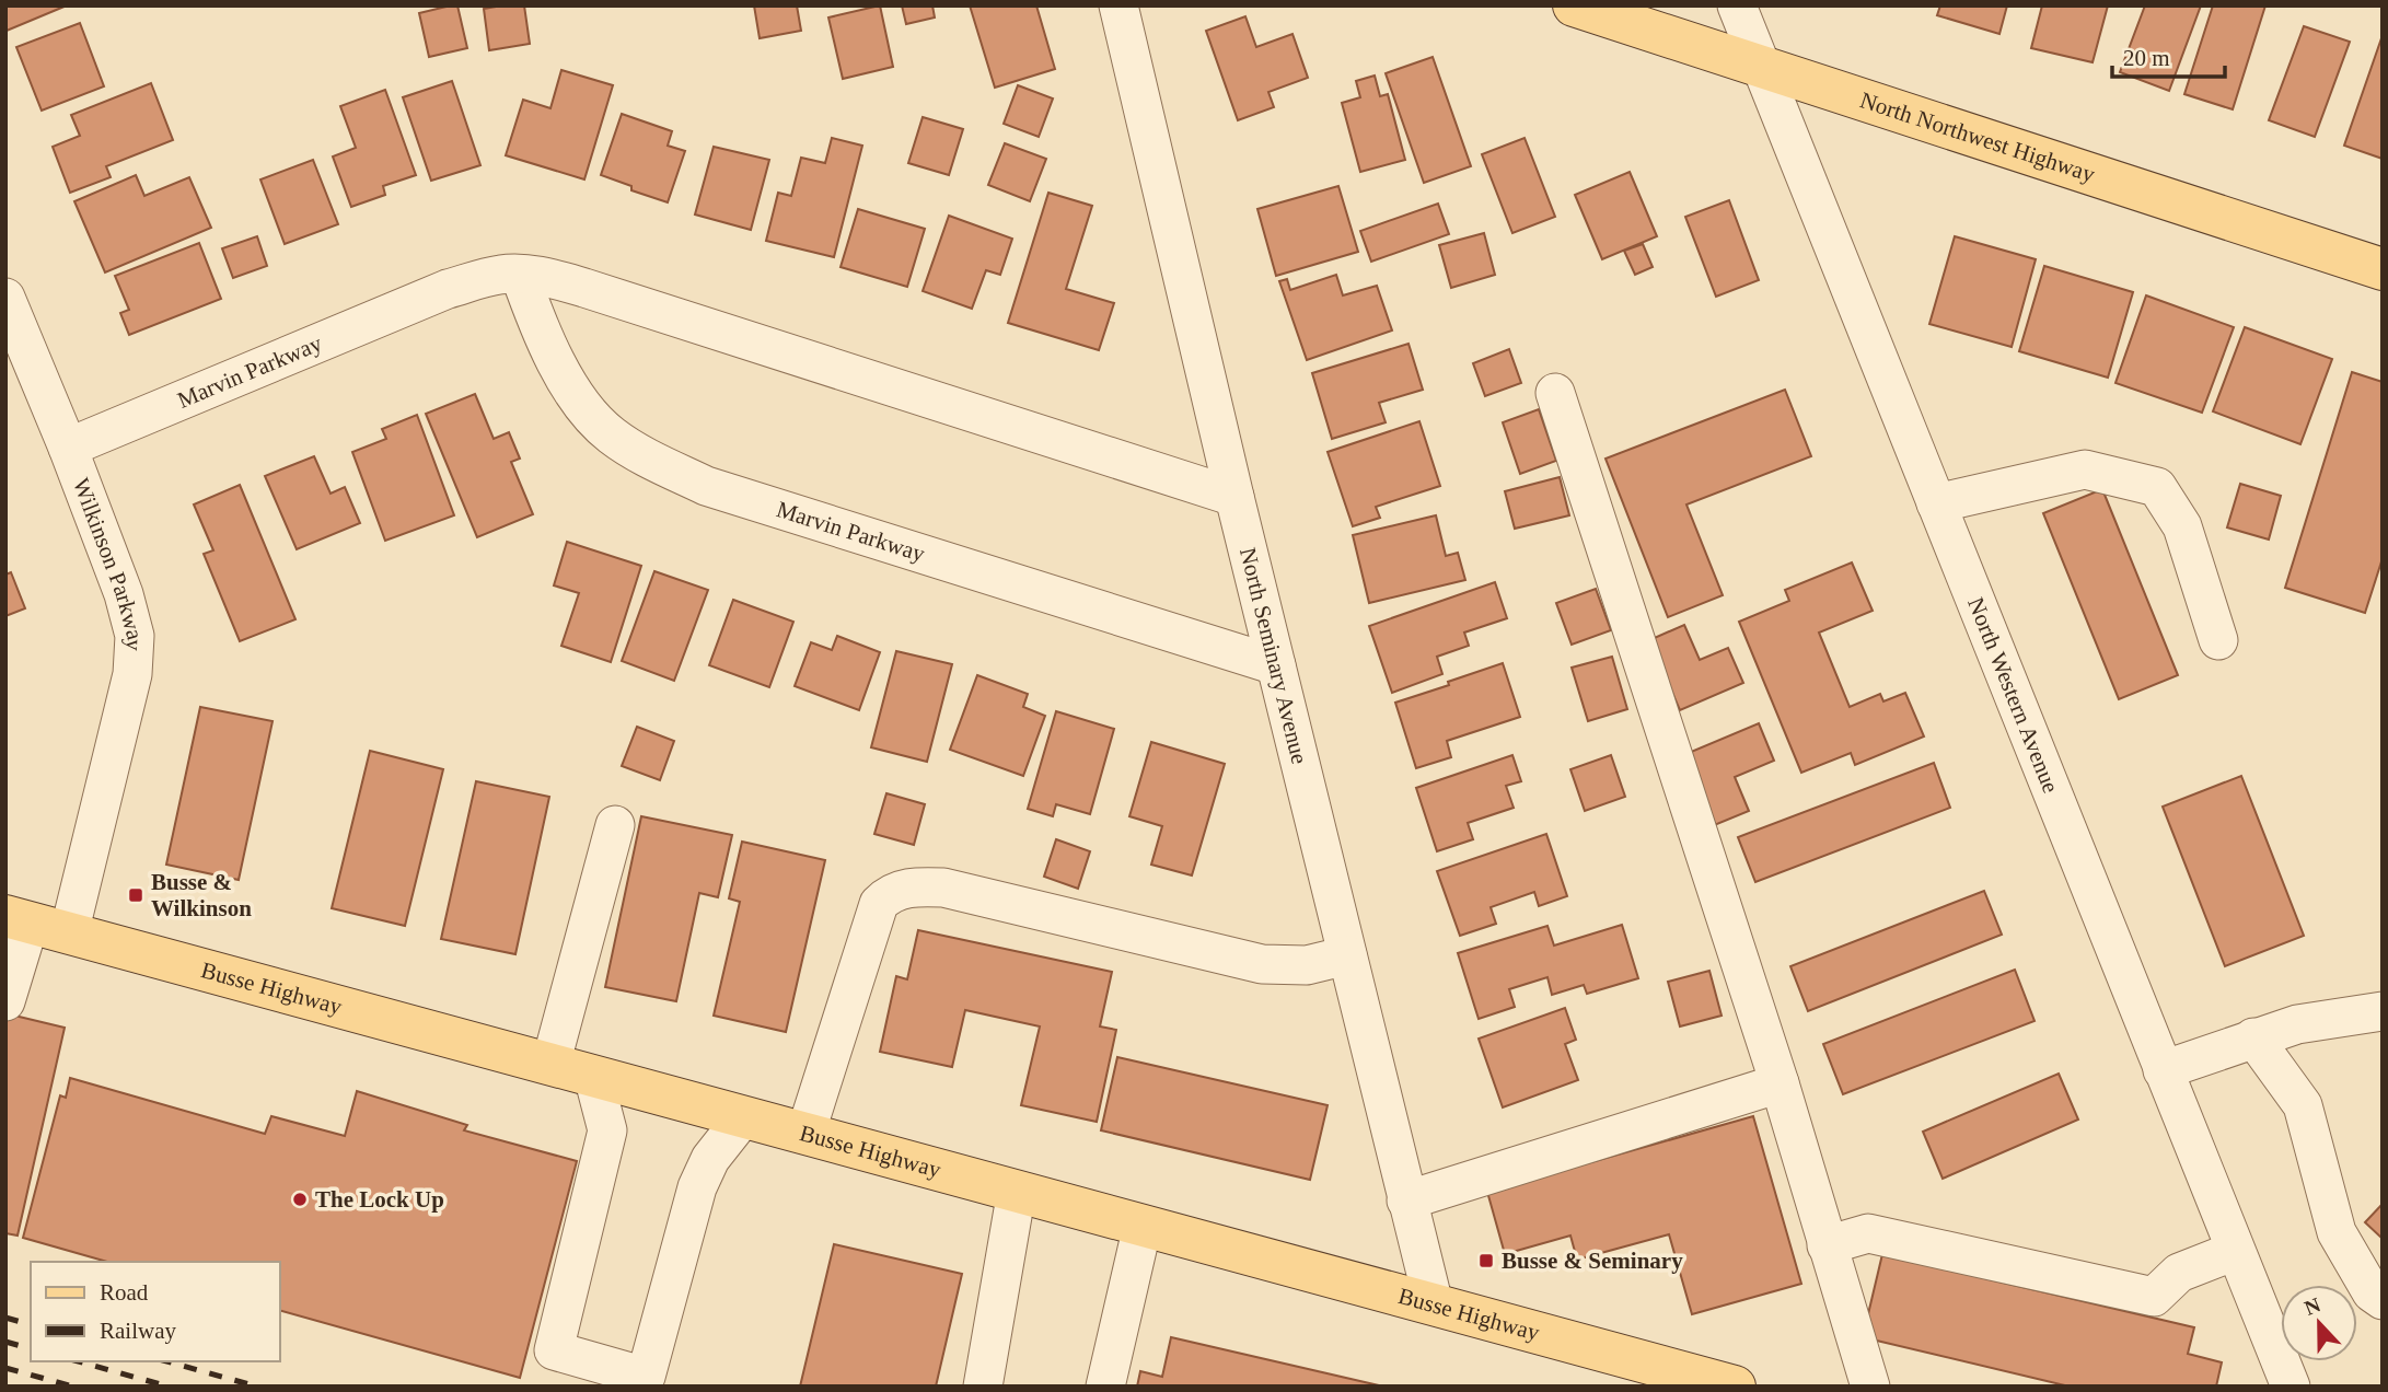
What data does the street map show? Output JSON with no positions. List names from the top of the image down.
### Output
{
  "streets": {
    "main road": ["North Northwest Highway", "Busse Highway"],
    "street": [
      "Marvin Parkway",
      "Wilkinson Parkway",
      "North Seminary Avenue",
      "North Western Avenue"
    ]
  },
  "crossings": [
    ["North Northwest Highway", "North Western Avenue"],
    ["Marvin Parkway", "Wilkinson Parkway"],
    ["Marvin Parkway", "North Seminary Avenue"],
    ["Wilkinson Parkway", "Busse Highway"],
    ["North Seminary Avenue", "Busse Highway"]
  ],
  "places": {
    "transit": ["Busse & Wilkinson", "Busse & Seminary"],
    "other": ["The Lock Up"]
  },
  "legend": ["Road", "Railway"],
  "scale_bar": "20 m",
  "north": "top"
}
